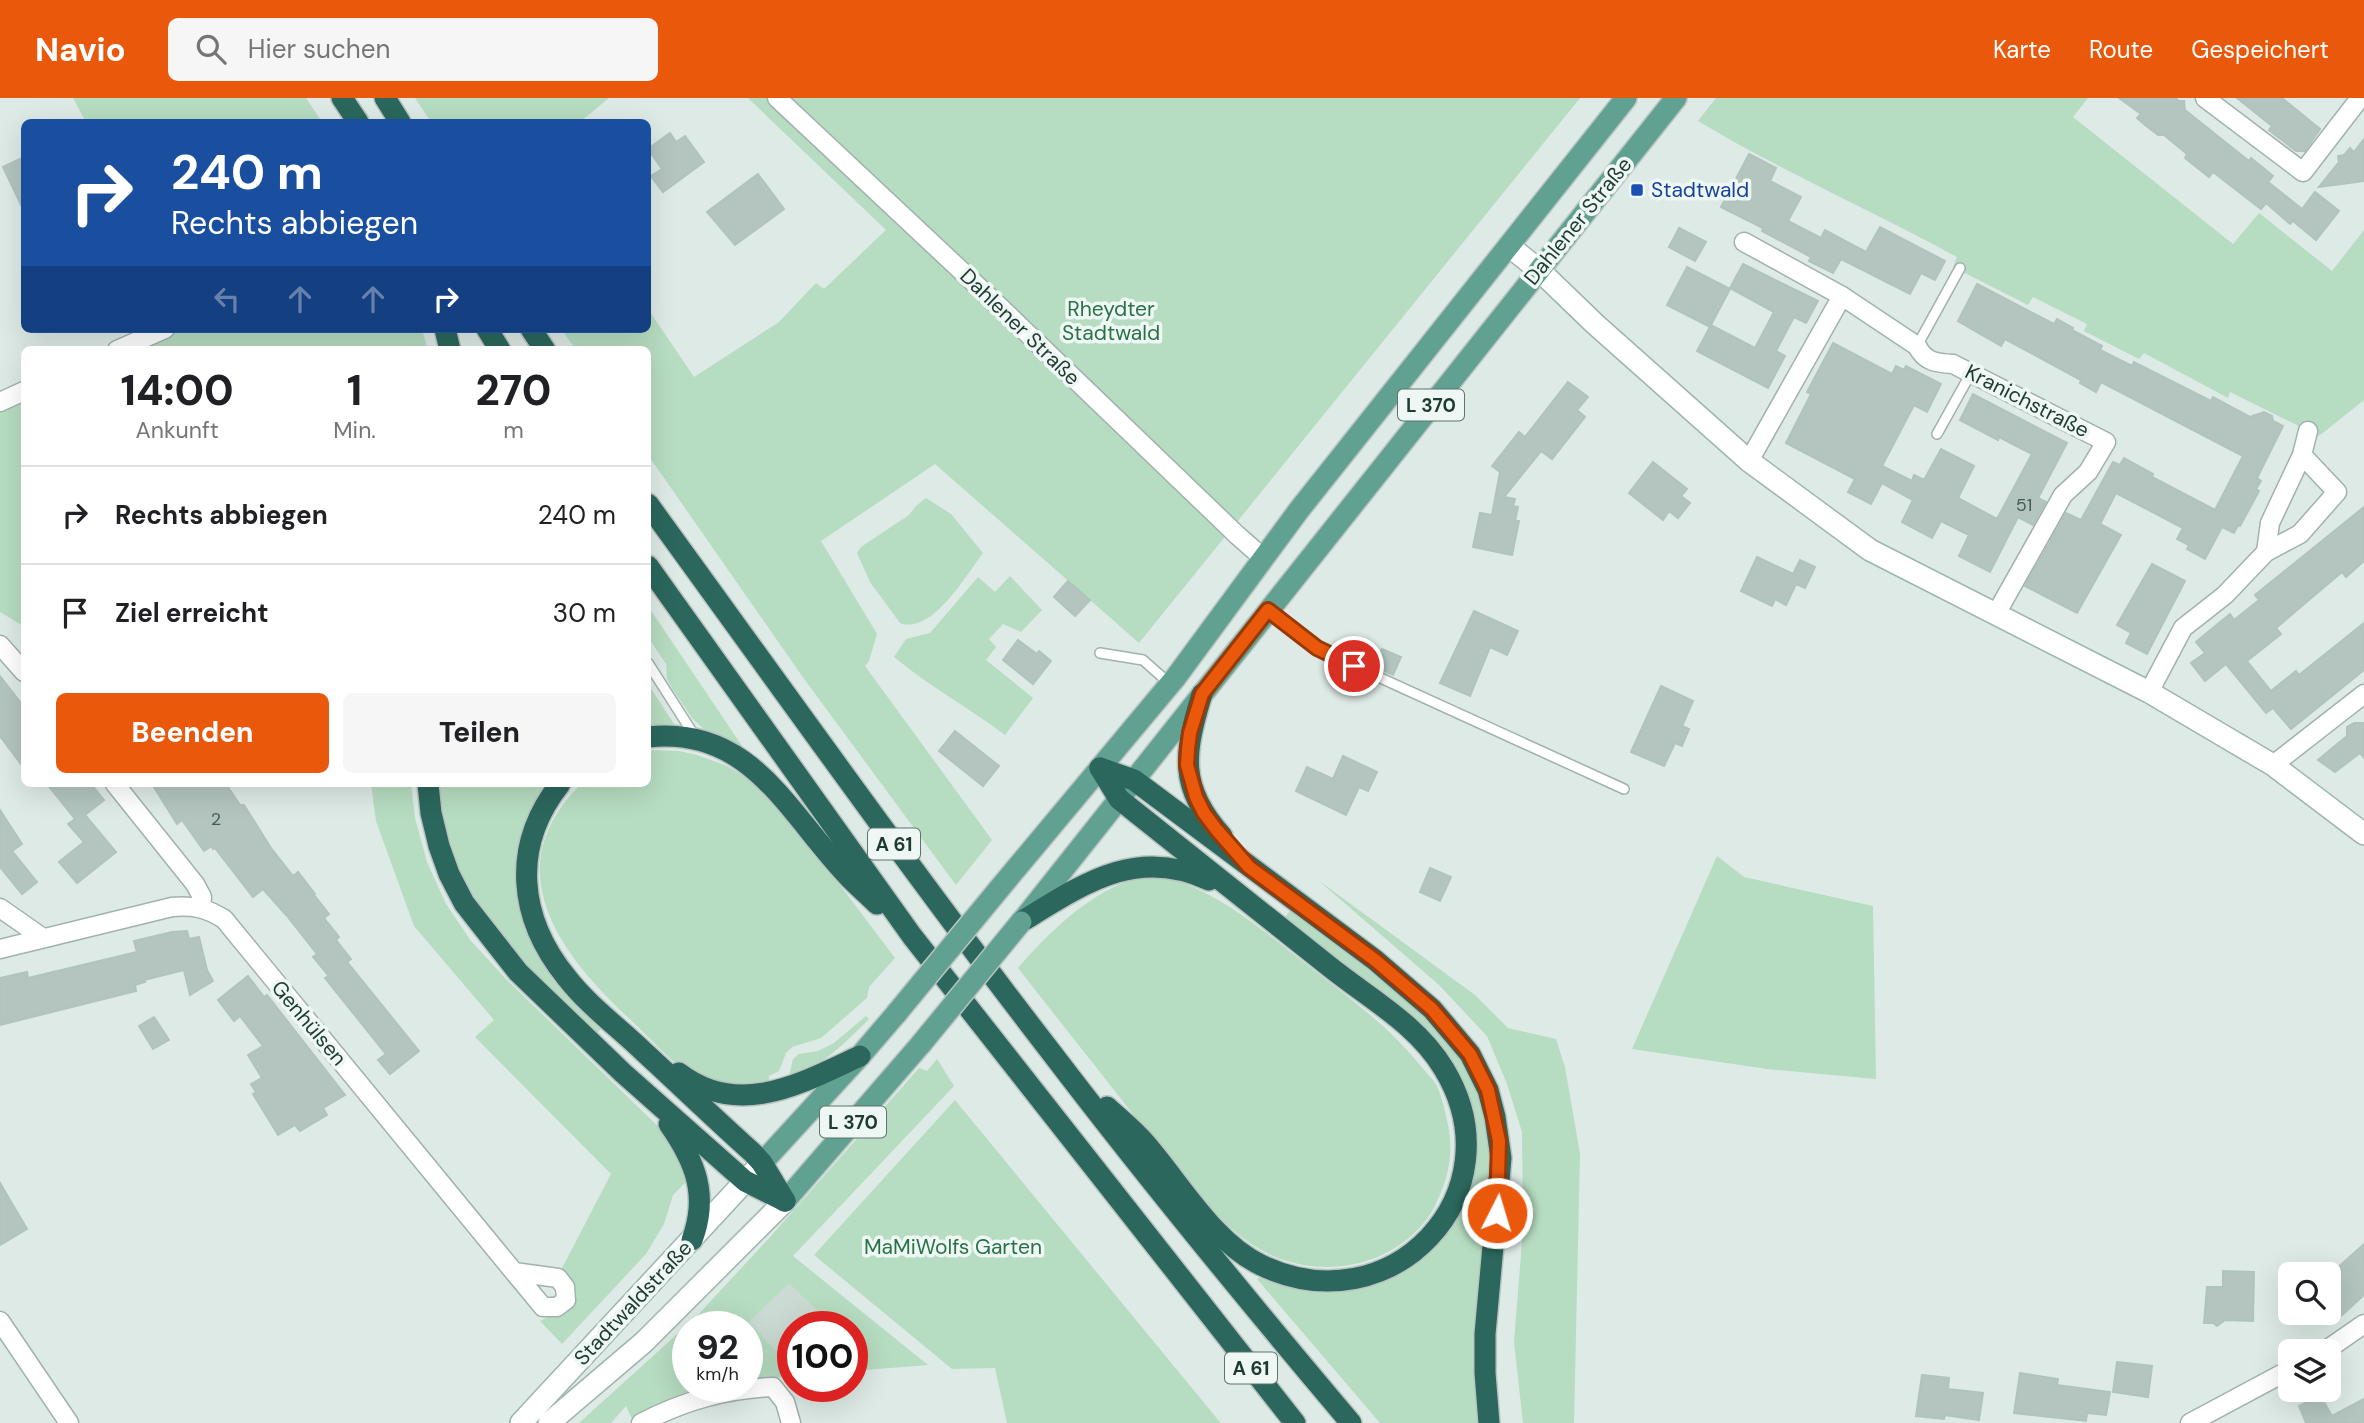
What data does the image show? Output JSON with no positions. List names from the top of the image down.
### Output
{
  "streets": {
    "highway": ["A 61"],
    "main road": ["Dahlener Straße", "L 370"],
    "street": ["Kranichstraße", "Genhülsen", "Stadtwaldstraße"]
  },
  "crossings": [
    ["Dahlener Straße", "L 370"],
    ["L 370", "Stadtwaldstraße"]
  ],
  "parks": ["Rheydter Stadtwald", "MaMiWolfs Garten"],
  "places": {
    "transit": ["Stadtwald"]
  },
  "house_numbers": ["51", "2"],
  "page": {
    "header": "Navio",
    "search": "Hier suchen",
    "nav": ["Karte", "Route", "Gespeichert"],
    "turn": ["240 m", "Rechts abbiegen"],
    "eta": [
      "14:00",
      "Ankunft",
      "1",
      "Min.",
      "270",
      "m"
    ],
    "list": [
      {
        "name": "Rechts abbiegen",
        "value": "240 m"
      },
      {
        "name": "Ziel erreicht",
        "value": "30 m"
      }
    ],
    "buttons": ["Beenden", "Teilen"],
    "speed": "92 km/h",
    "limit": "100"
  }
}
